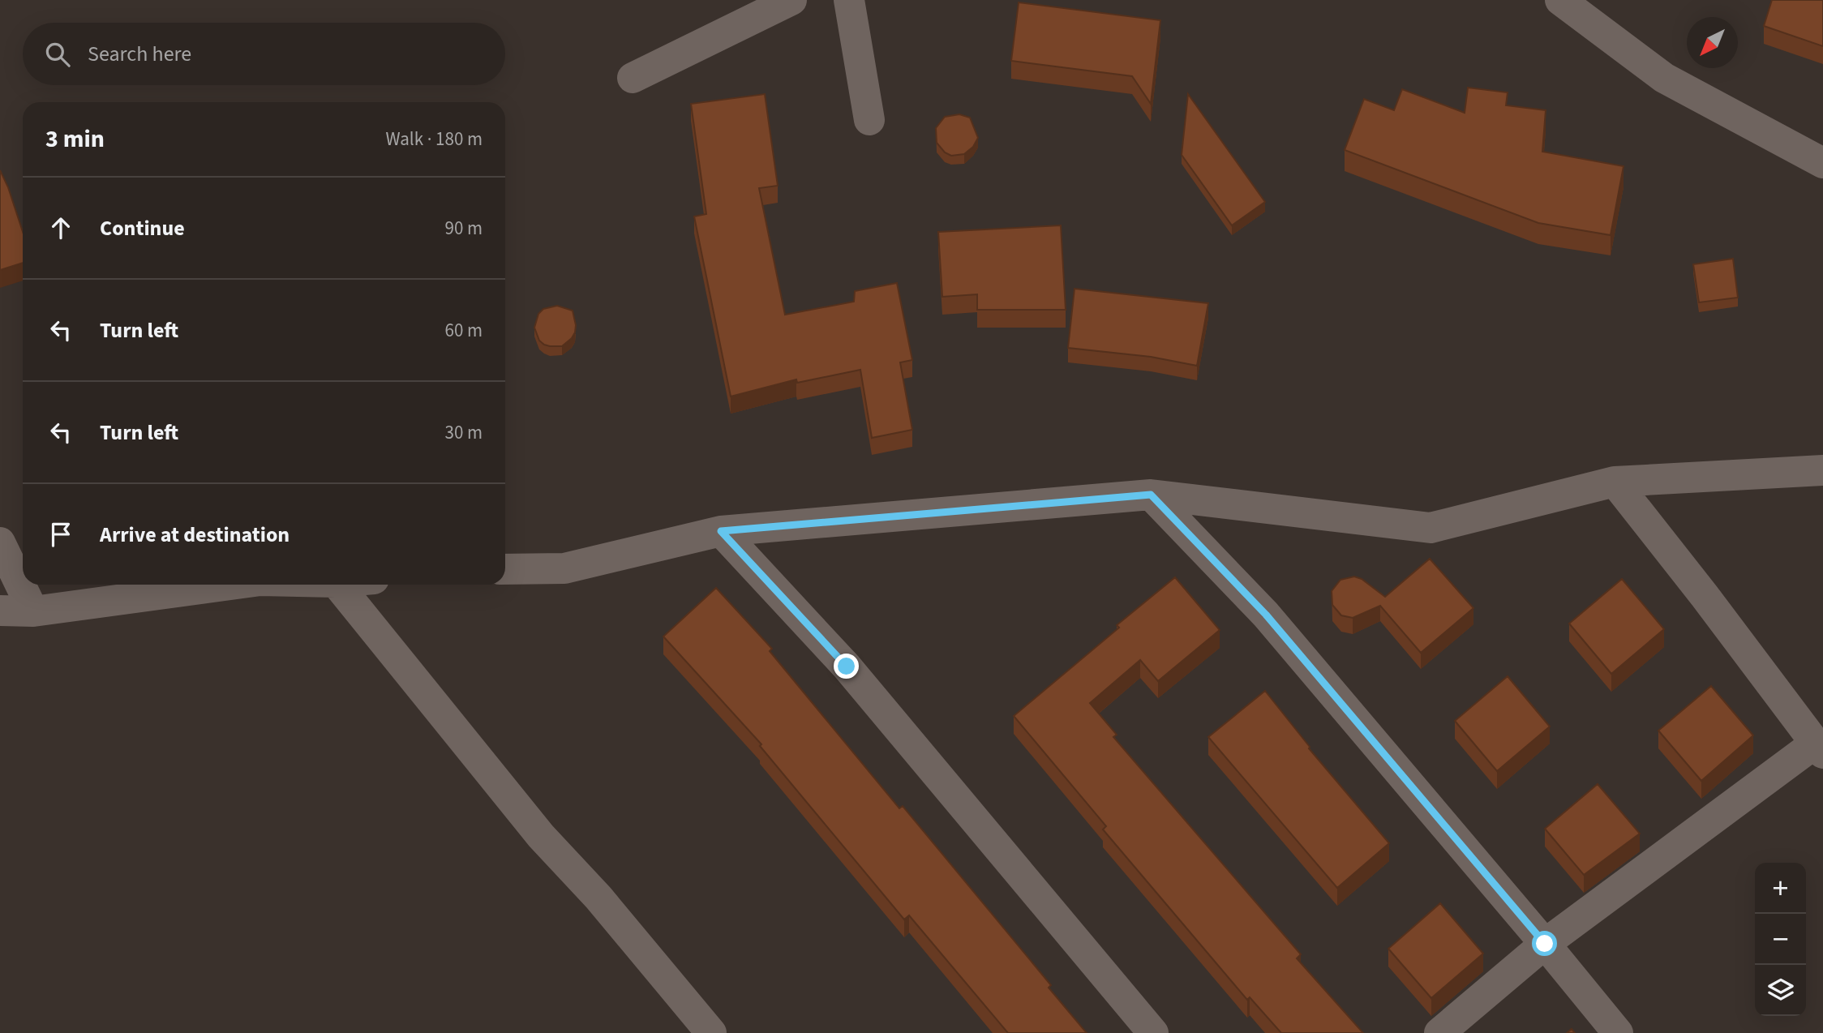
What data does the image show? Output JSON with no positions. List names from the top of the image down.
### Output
{
  "north": "bottom left",
  "page": {
    "search": "Search here",
    "heading": ["3 min", "Walk · 180 m"],
    "list": [
      ["Continue", "90 m"],
      ["Turn left", "60 m"],
      ["Turn left", "30 m"],
      "Arrive at destination"
    ],
    "map_buttons": ["+", "−"]
  }
}
